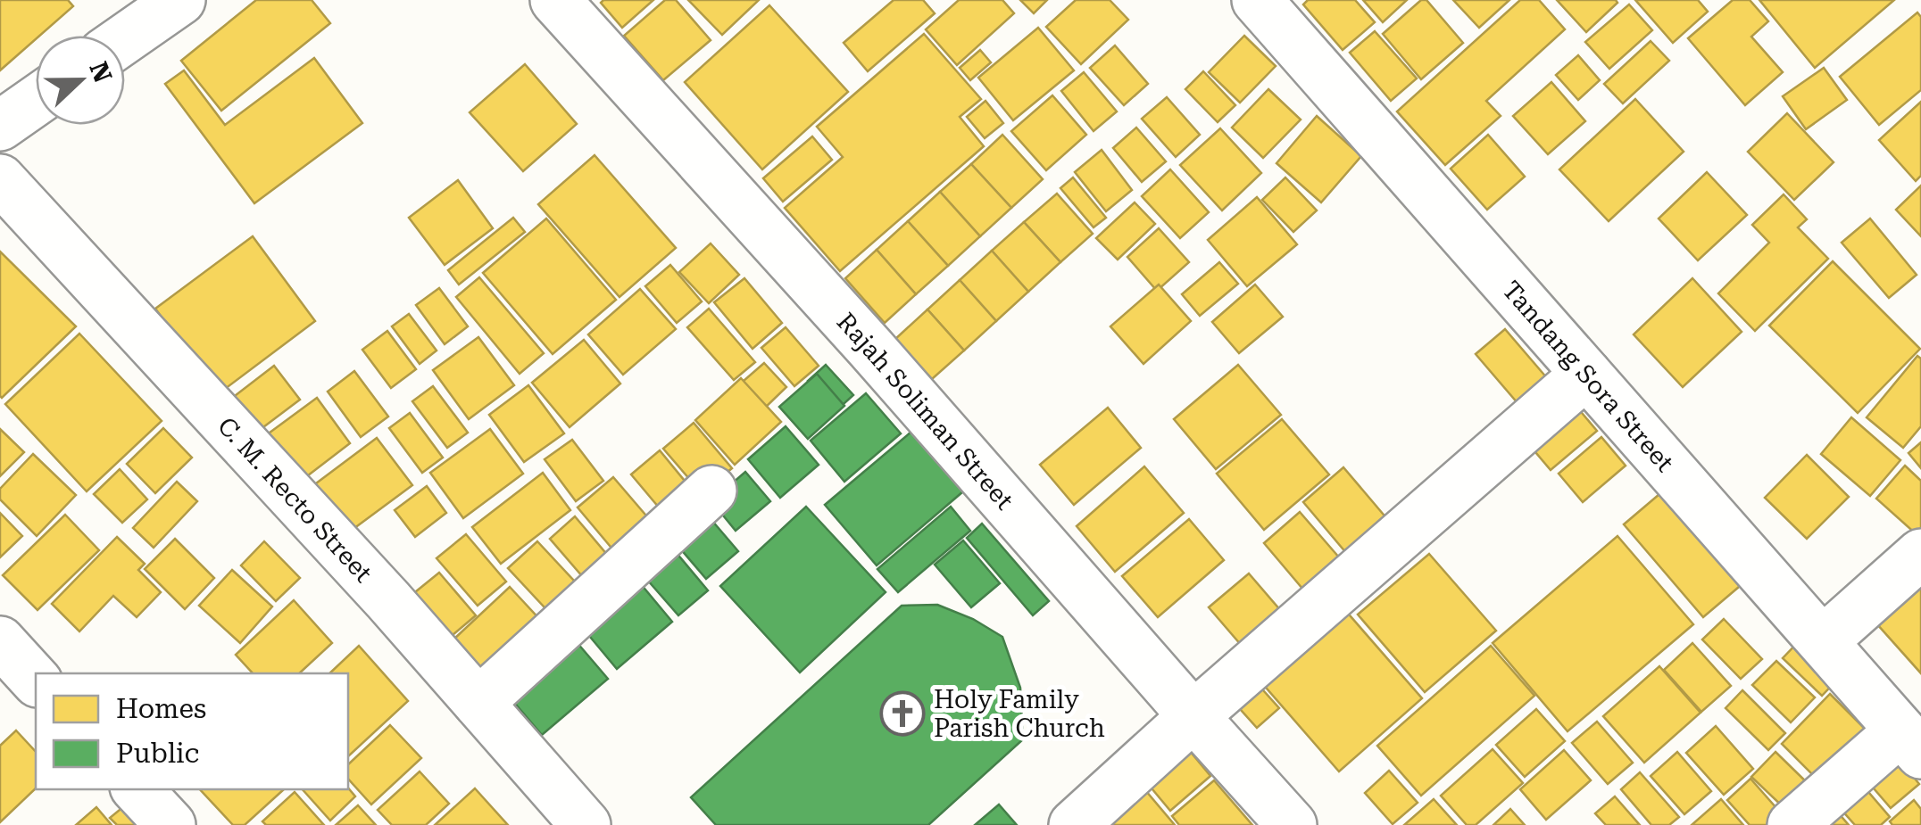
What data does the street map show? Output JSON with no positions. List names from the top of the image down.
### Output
{
  "streets": {
    "street": ["Tandang Sora Street", "Rajah Soliman Street", "C. M. Recto Street"]
  },
  "places": {
    "church": ["Holy Family Parish Church"]
  },
  "legend": ["Homes", "Public"],
  "north": "right"
}
